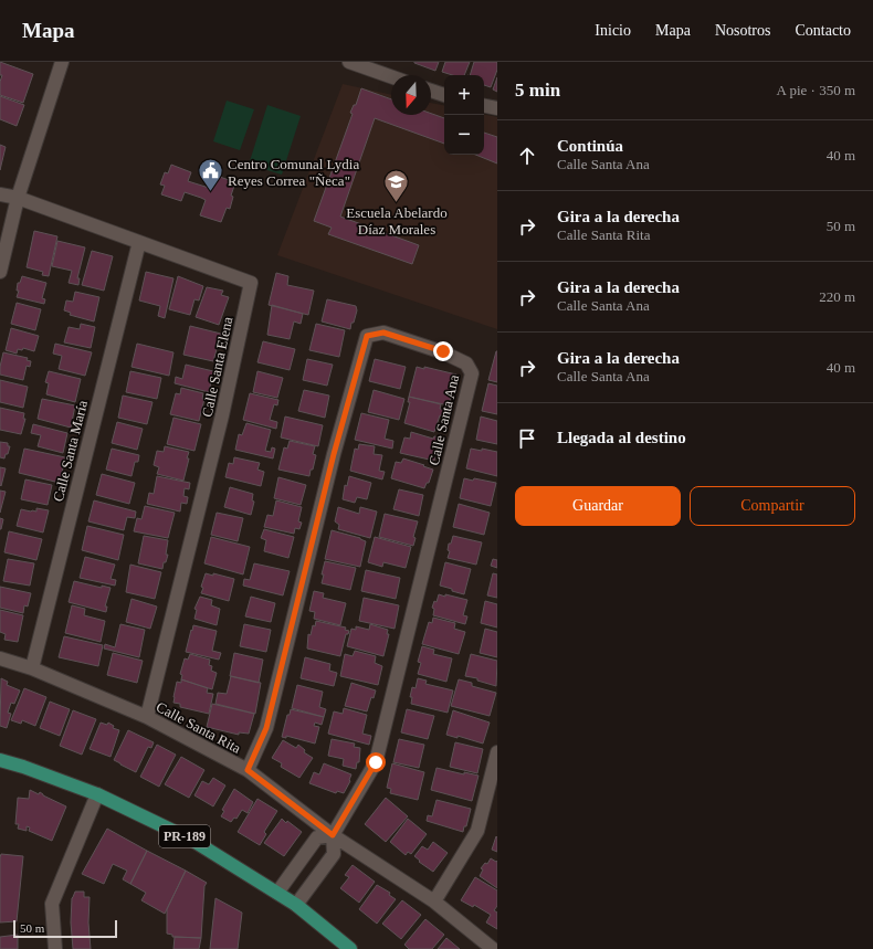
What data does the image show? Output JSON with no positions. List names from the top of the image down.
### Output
{
  "streets": {
    "main road": ["PR-189"],
    "street": [
      "Calle Santa Elena",
      "Calle Santa Ana",
      "Calle Santa María",
      "Calle Santa Rita"
    ]
  },
  "crossings": [
    ["Calle Santa Elena", "Calle Santa María"],
    ["Calle Santa Elena", "Calle Santa Rita"],
    ["Calle Santa Ana", "Calle Santa Rita"],
    ["Calle Santa Ana", "PR-189"],
    ["Calle Santa María", "Calle Santa Rita"]
  ],
  "places": {
    "public building": ["Centro Comunal Lydia Reyes Correa \"Ñeca\""],
    "school or university": ["Escuela Abelardo Díaz Morales"]
  },
  "scale_bar": "50 m",
  "north": "bottom",
  "page": {
    "header": "Mapa",
    "nav": [
      "Inicio",
      "Mapa",
      "Nosotros",
      "Contacto"
    ],
    "heading": ["5 min", "A pie · 350 m"],
    "map_buttons": ["+", "−"],
    "list": [
      ["Continúa", "Calle Santa Ana", "40 m"],
      ["Gira a la derecha", "Calle Santa Rita", "50 m"],
      ["Gira a la derecha", "Calle Santa Ana", "220 m"],
      ["Gira a la derecha", "Calle Santa Ana", "40 m"],
      "Llegada al destino"
    ],
    "buttons": ["Guardar", "Compartir"],
    "scale": "50 m"
  }
}
